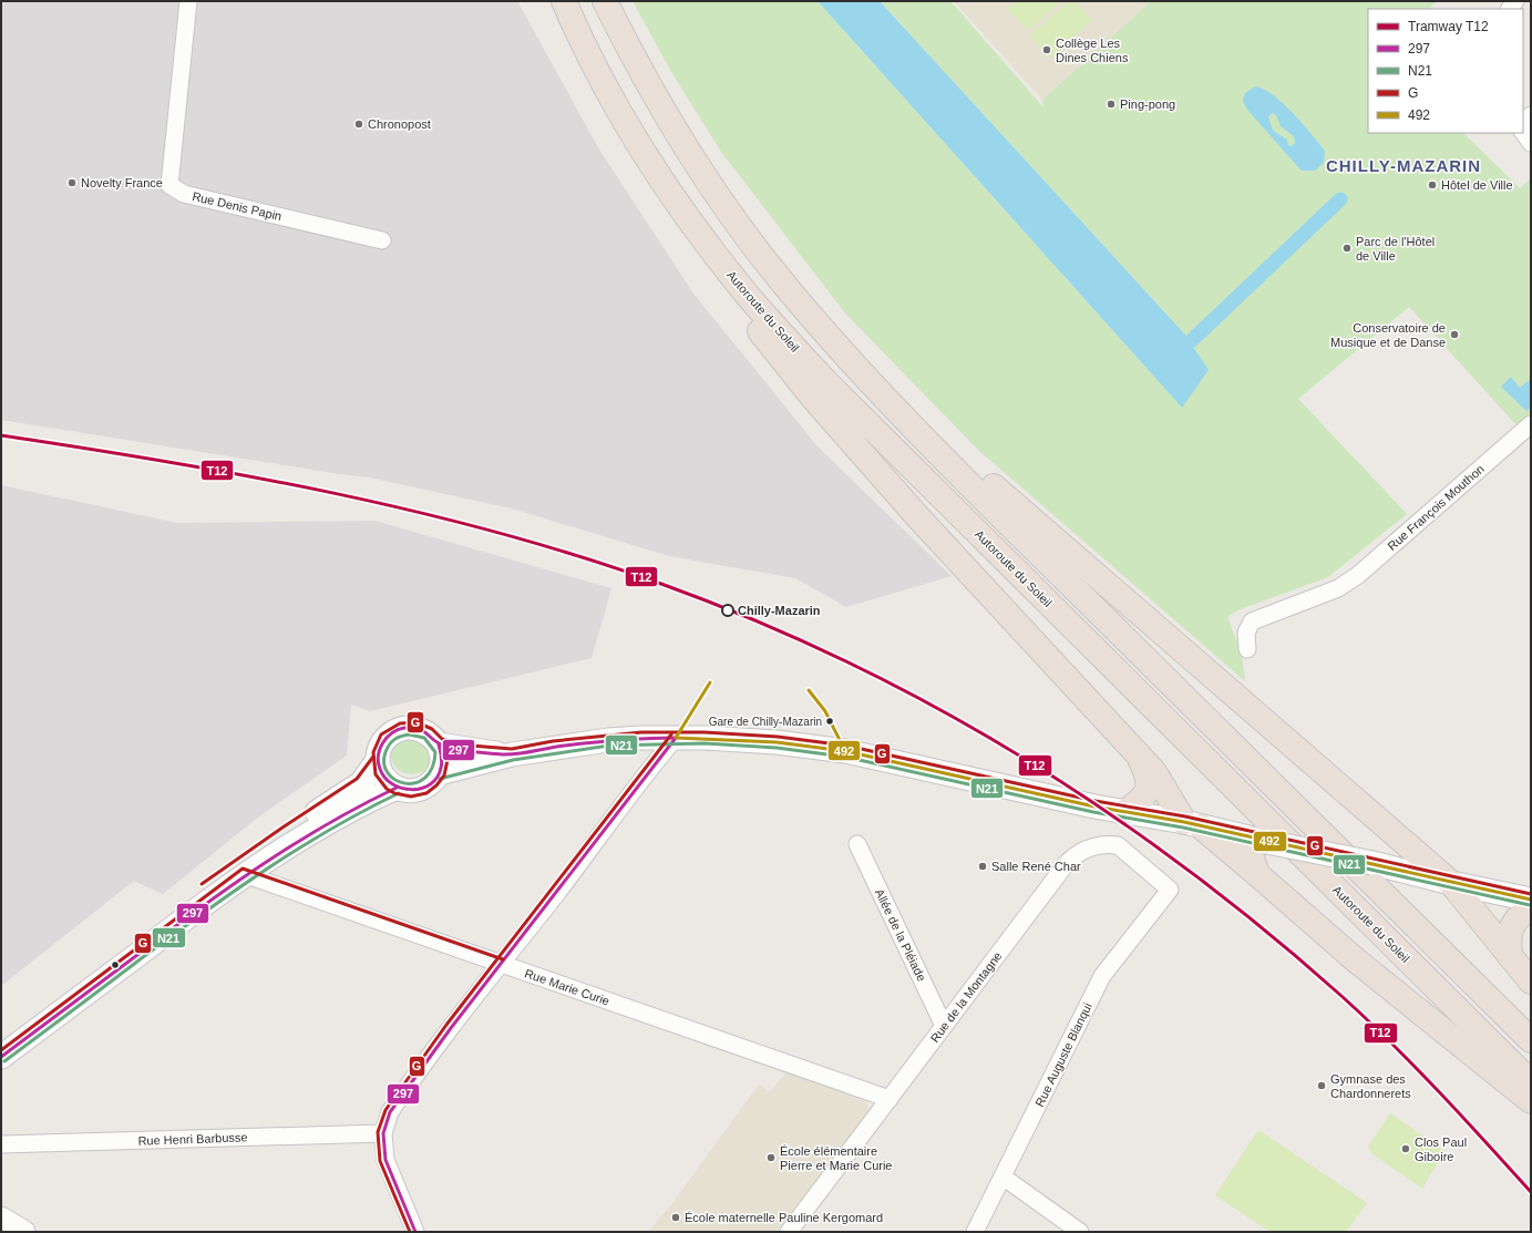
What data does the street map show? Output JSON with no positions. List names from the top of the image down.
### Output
{
  "streets": {
    "highway": ["Autoroute du Soleil"],
    "street": [
      "Rue Denis Papin",
      "Rue François Mouthon",
      "Allée de la Pléiade",
      "Rue Marie Curie",
      "Rue de la Montagne",
      "Rue Auguste Blanqui",
      "Rue Henri Barbusse"
    ]
  },
  "crossings": [
    ["Allée de la Pléiade", "Rue de la Montagne"],
    ["Rue Marie Curie", "Rue de la Montagne"],
    ["Rue de la Montagne", "Rue Auguste Blanqui"]
  ],
  "districts": ["CHILLY-MAZARIN"],
  "places": [
    "Collège Les Dines Chiens",
    "Ping-pong",
    "Chronopost",
    "Novelty France",
    "Hôtel de Ville",
    "Parc de l'Hôtel de Ville",
    "Conservatoire de Musique et de Danse",
    "Chilly-Mazarin",
    "Gare de Chilly-Mazarin",
    "Salle René Char",
    "Gymnase des Chardonnerets",
    "Clos Paul Giboire",
    "École élémentaire Pierre et Marie Curie",
    "École maternelle Pauline Kergomard"
  ],
  "lines": [
    "tram line T12",
    "transit line 492",
    "transit line G",
    "transit line 297",
    "transit line N21"
  ],
  "legend": [
    "Tramway T12",
    "297",
    "N21",
    "G",
    "492"
  ]
}
